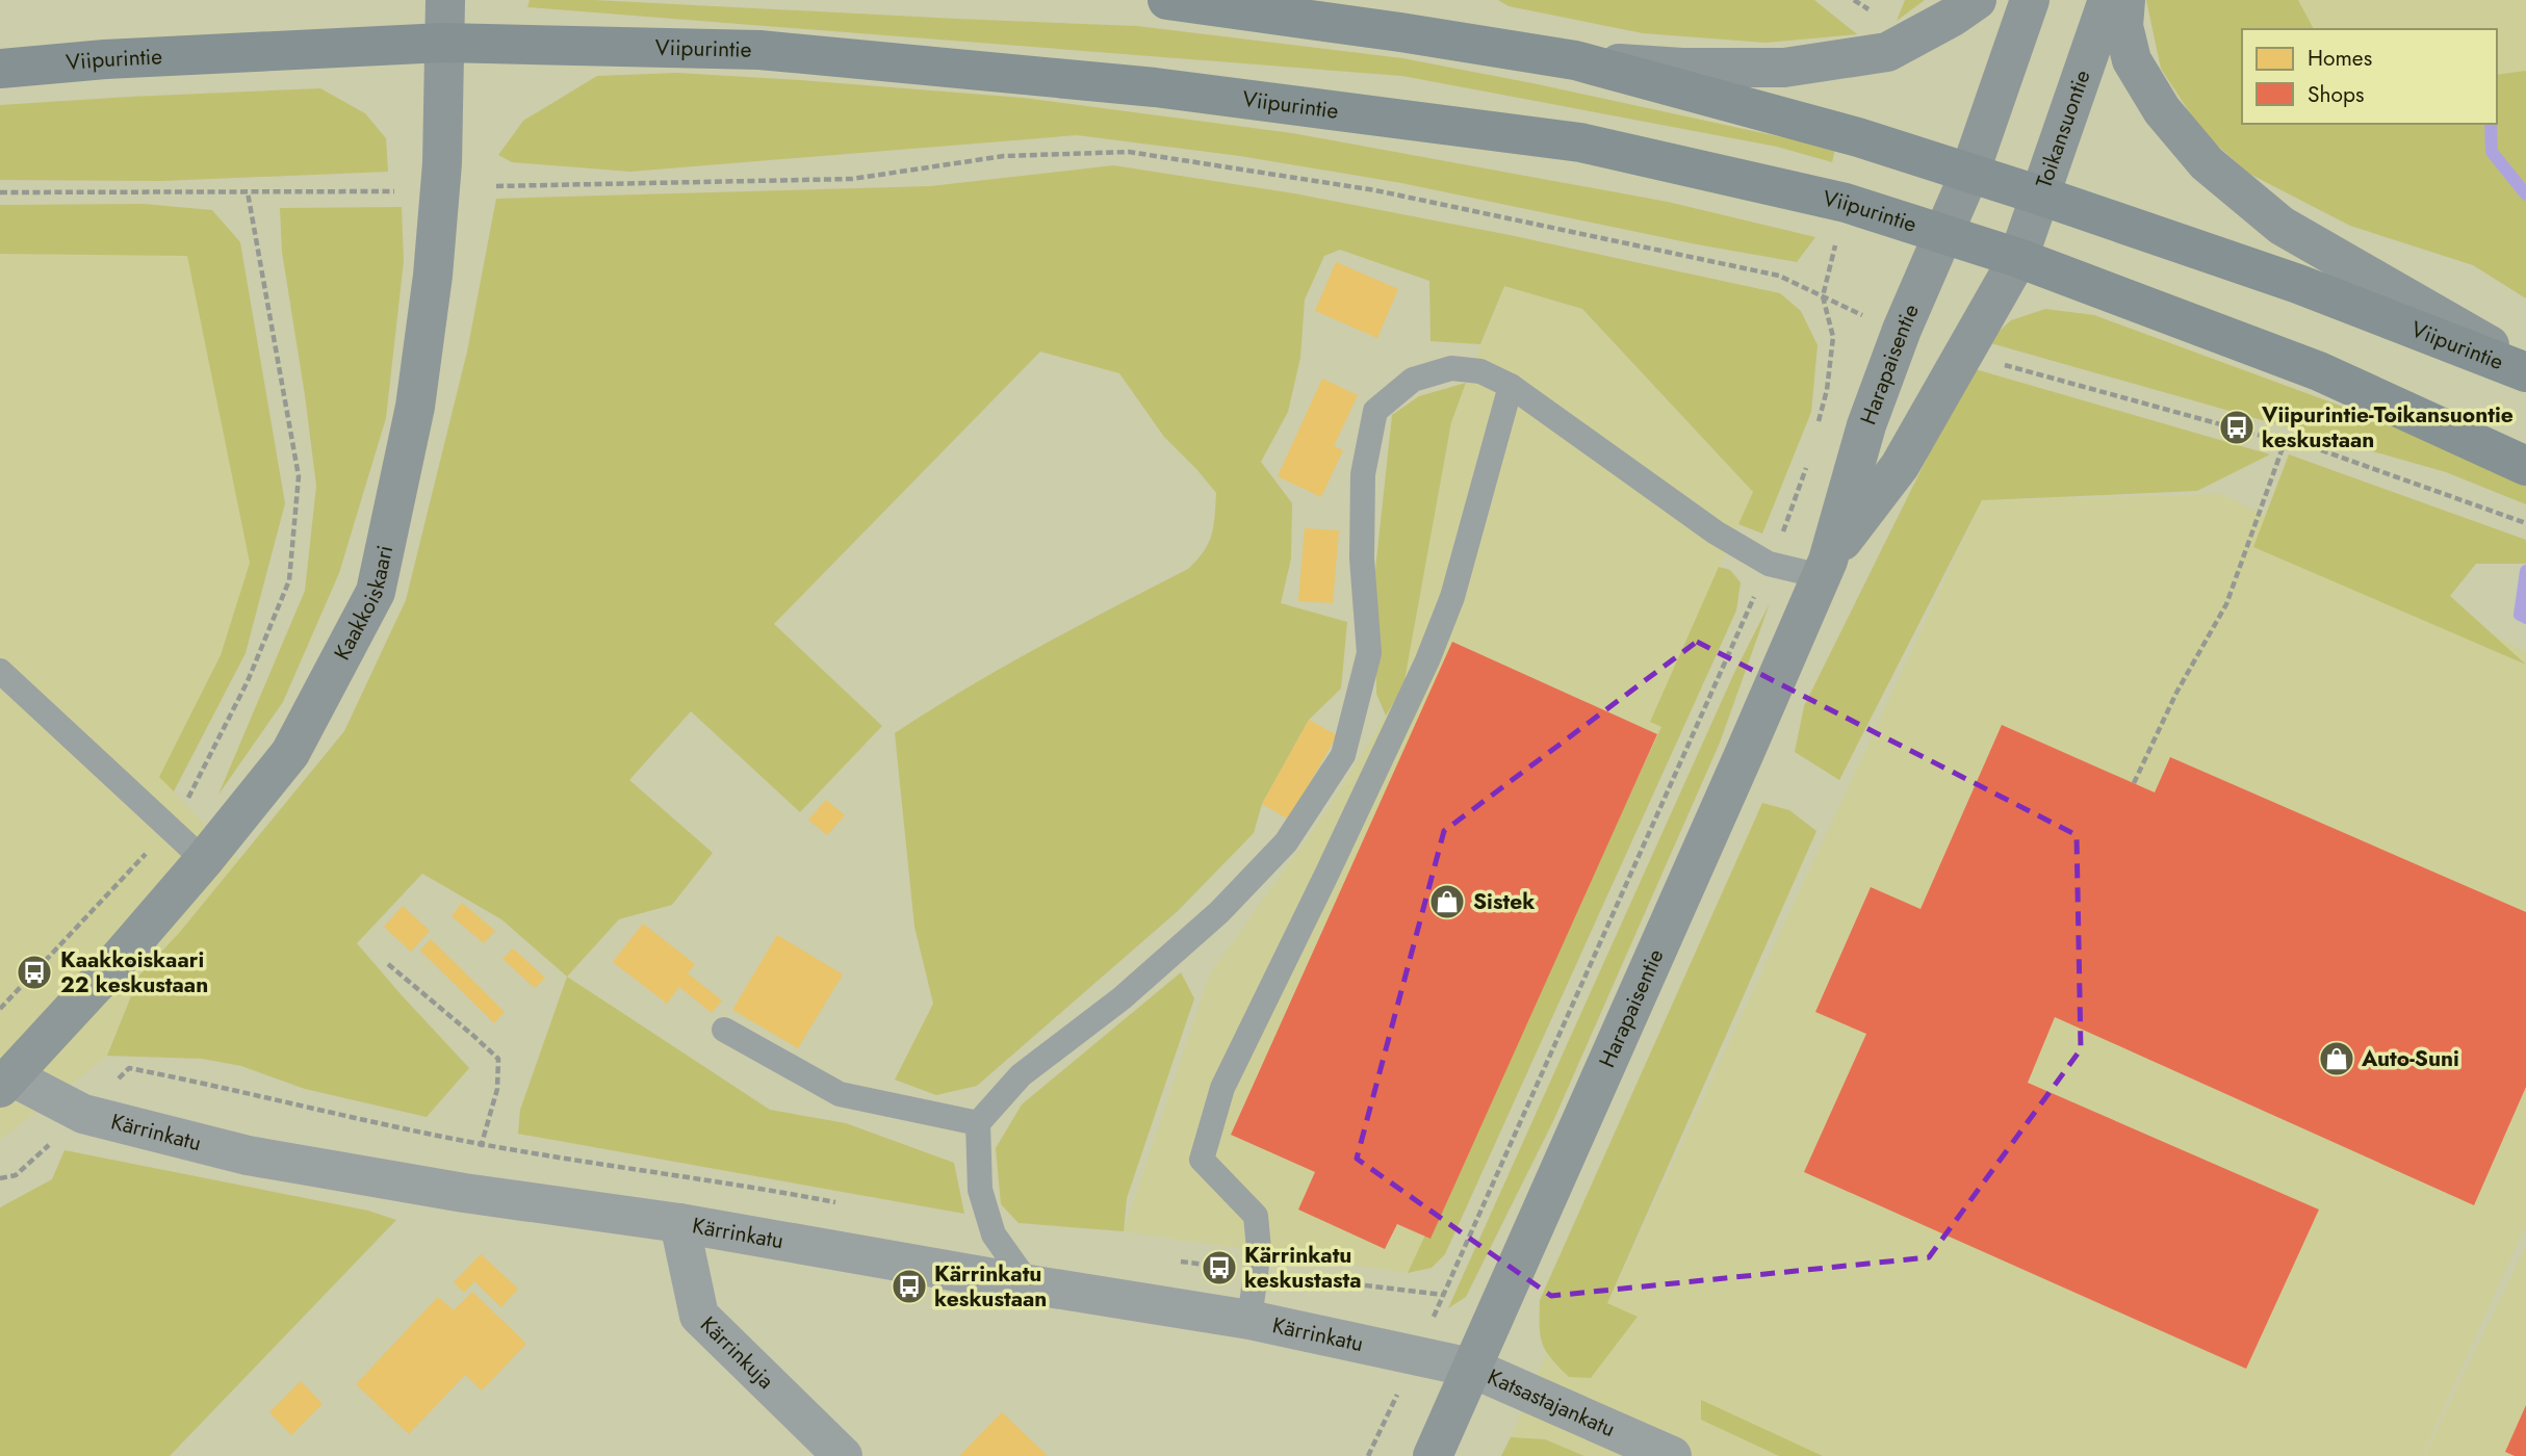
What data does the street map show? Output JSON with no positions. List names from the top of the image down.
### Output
{
  "streets": {
    "main road": [
      "Viipurintie",
      "Toikansuontie",
      "Harapaisentie",
      "Kaakkoiskaari"
    ],
    "street": ["Kärrinkatu", "Kärrinkuja", "Katsastajankatu"]
  },
  "crossings": [
    ["Viipurintie", "Toikansuontie"],
    ["Viipurintie", "Harapaisentie"],
    ["Viipurintie", "Kaakkoiskaari"],
    ["Toikansuontie", "Harapaisentie"],
    ["Harapaisentie", "Kärrinkatu"],
    ["Harapaisentie", "Katsastajankatu"],
    ["Kaakkoiskaari", "Kärrinkatu"],
    ["Kärrinkatu", "Kärrinkuja"],
    ["Kärrinkatu", "Katsastajankatu"]
  ],
  "places": {
    "bus stop": [
      "Viipurintie-Toikansuontie keskustaan",
      "Kaakkoiskaari 22 keskustaan",
      "Kärrinkatu keskustasta",
      "Kärrinkatu keskustaan"
    ],
    "shop": ["Sistek", "Auto-Suni"]
  },
  "legend": ["Homes", "Shops"]
}
